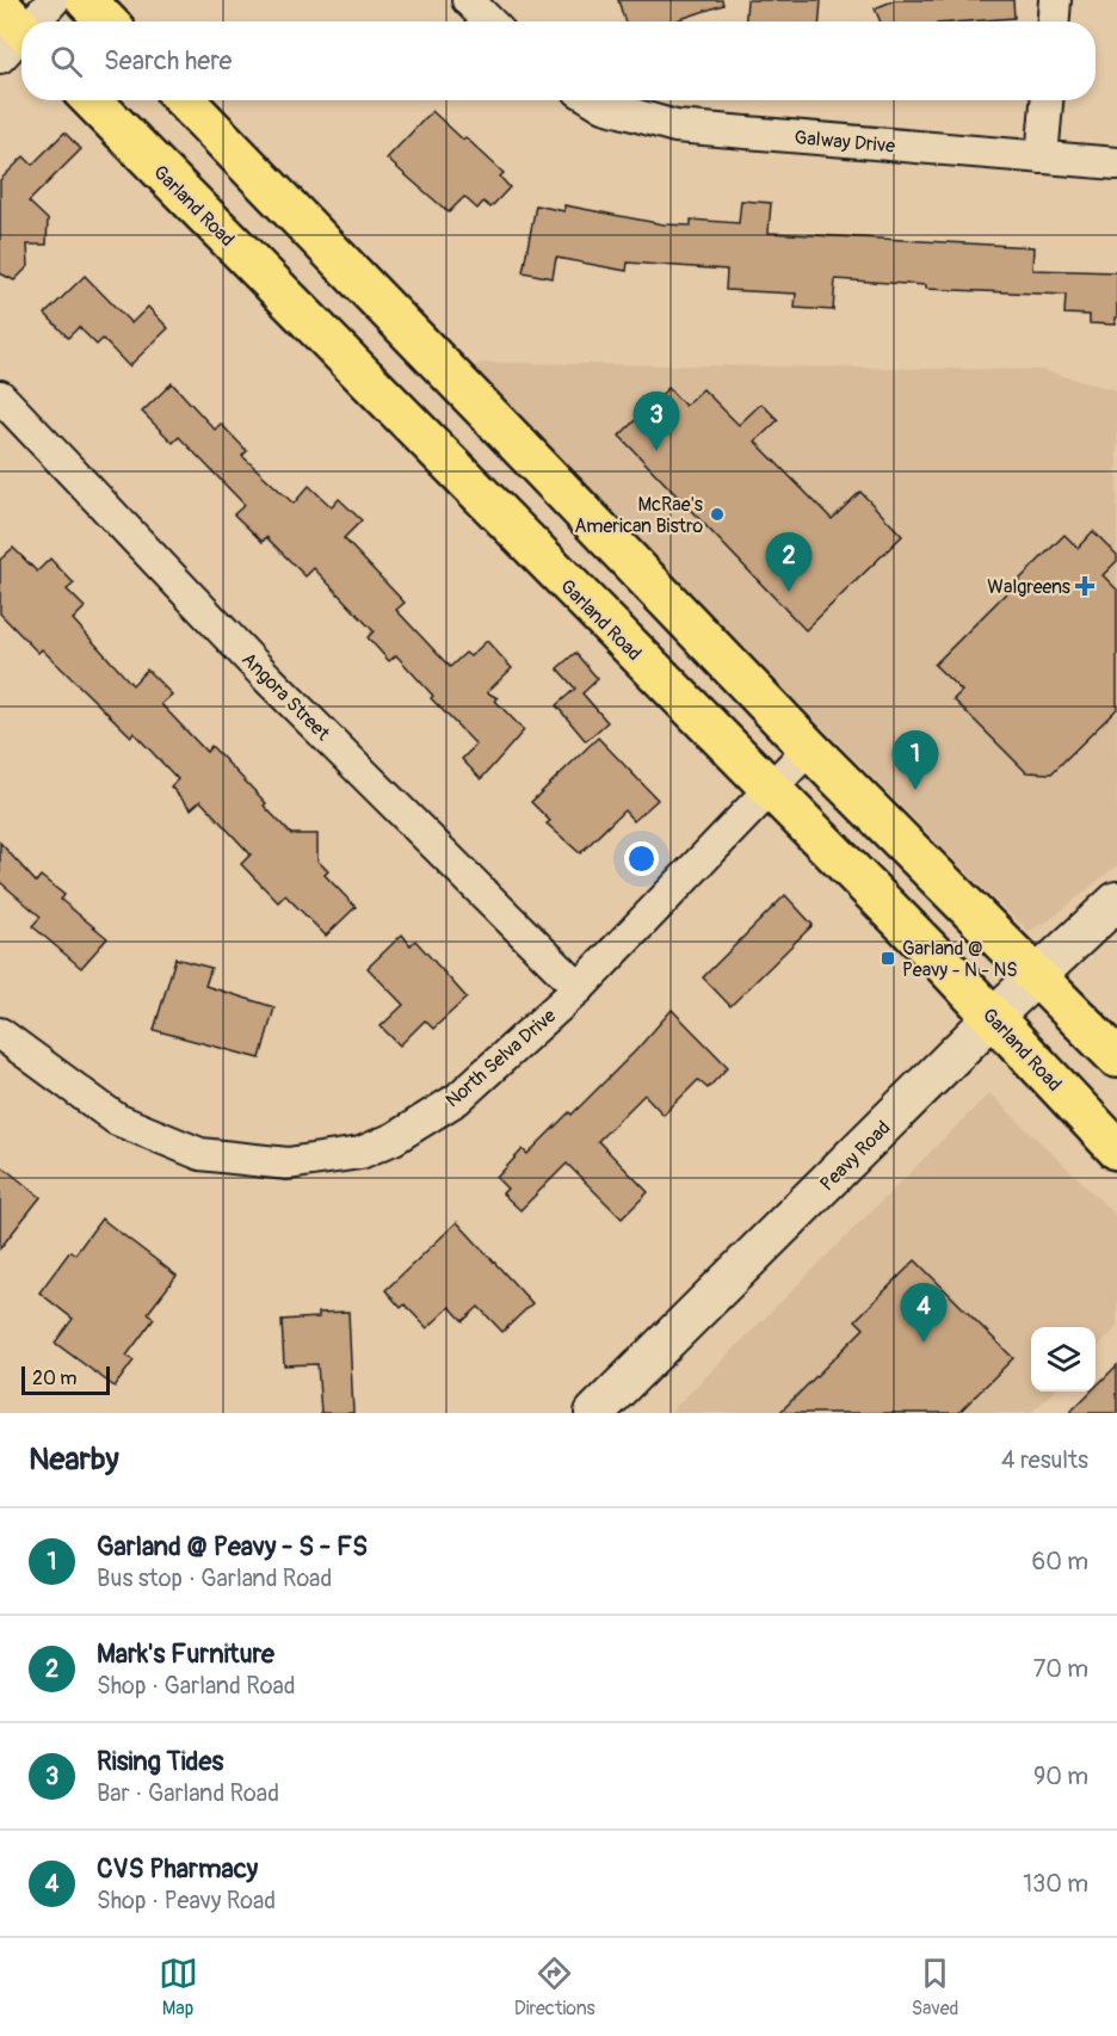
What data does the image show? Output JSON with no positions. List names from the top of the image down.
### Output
{
  "streets": {
    "main road": ["Garland Road"],
    "street": [
      "Galway Drive",
      "Angora Street",
      "North Selva Drive",
      "Peavy Road"
    ]
  },
  "crossings": [
    ["Garland Road", "North Selva Drive"],
    ["Garland Road", "Peavy Road"],
    ["Angora Street", "North Selva Drive"]
  ],
  "places": {
    "other": ["McRae's American Bistro"],
    "health": ["Walgreens"],
    "transit": ["Garland @ Peavy - N - NS"]
  },
  "scale_bar": "20 m",
  "page": {
    "search": "Search here",
    "pins": [
      "3",
      "2",
      "1",
      "4"
    ],
    "scale": "20 m",
    "heading": ["Nearby", "4 results"],
    "list": [
      {
        "mark": "1",
        "name": "Garland @ Peavy - S - FS",
        "note": "Bus stop · Garland Road",
        "value": "60 m"
      },
      {
        "mark": "2",
        "name": "Mark's Furniture",
        "note": "Shop · Garland Road",
        "value": "70 m"
      },
      {
        "mark": "3",
        "name": "Rising Tides",
        "note": "Bar · Garland Road",
        "value": "90 m"
      },
      {
        "mark": "4",
        "name": "CVS Pharmacy",
        "note": "Shop · Peavy Road",
        "value": "130 m"
      }
    ],
    "nav": ["Map", "Directions", "Saved"]
  }
}
